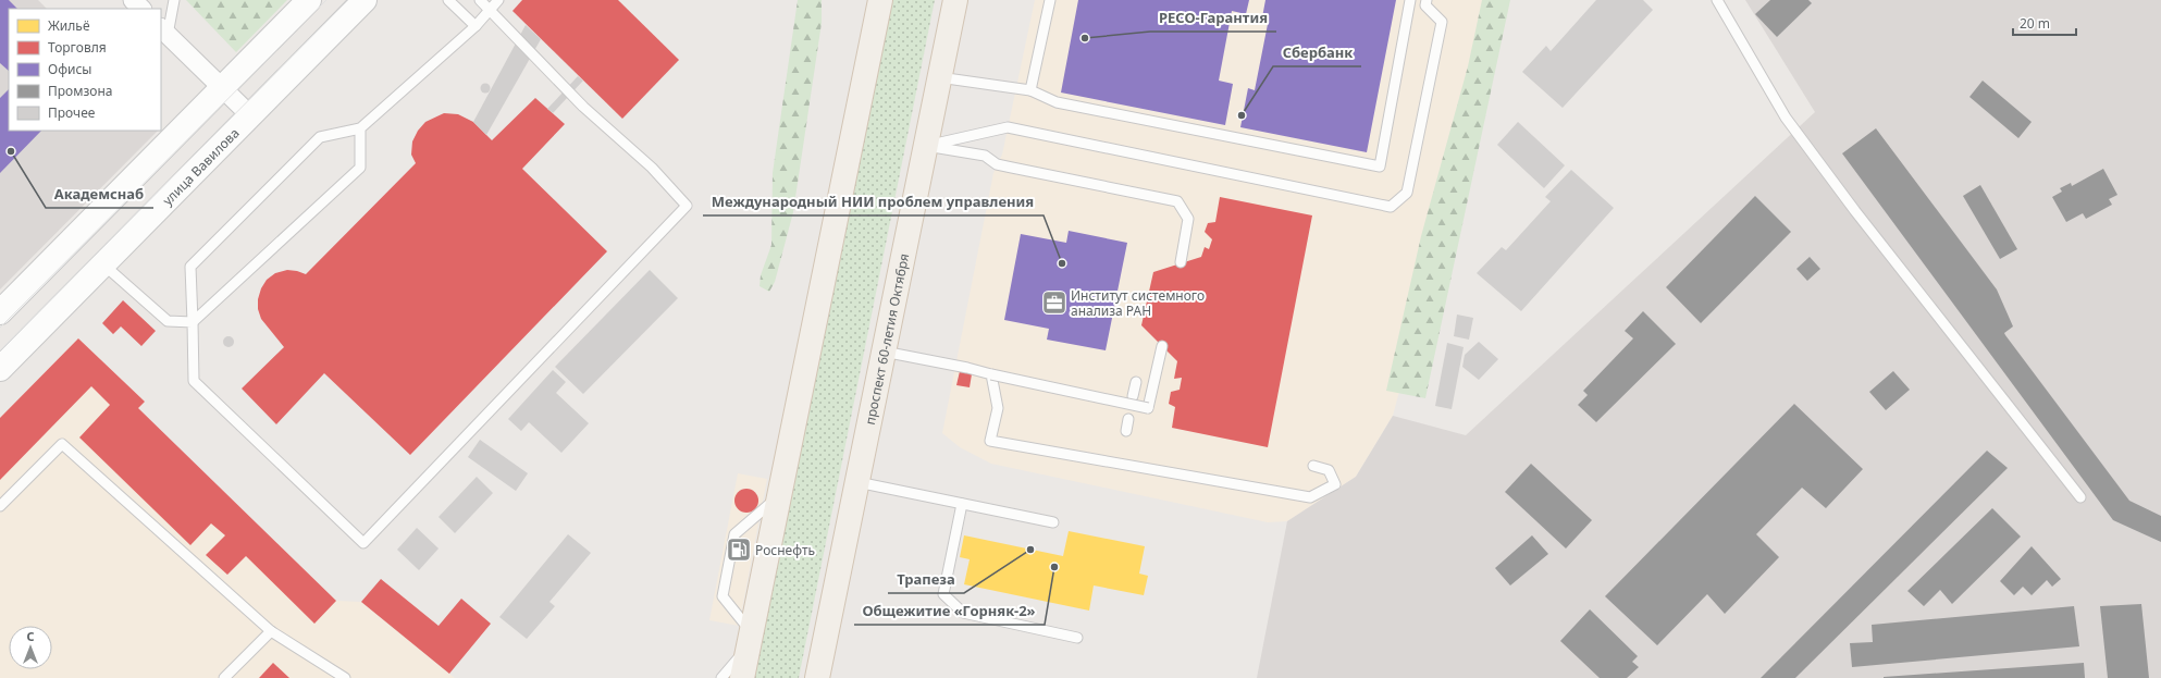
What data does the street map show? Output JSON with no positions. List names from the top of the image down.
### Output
{
  "streets": {
    "main road": ["улица Вавилова", "проспект 60-летия Октября"]
  },
  "places": {
    "other": [
      "РЕСО-Гарантия",
      "Сбербанк",
      "Академснаб",
      "Международный НИИ проблем управления",
      "Трапеза",
      "Общежитие «Горняк-2»"
    ],
    "office": ["Институт системного анализа РАН"],
    "fuel station": ["Роснефть"]
  },
  "legend": [
    "Жильё",
    "Торговля",
    "Офисы",
    "Промзона",
    "Прочее"
  ],
  "scale_bar": "20 m",
  "north": "top"
}
